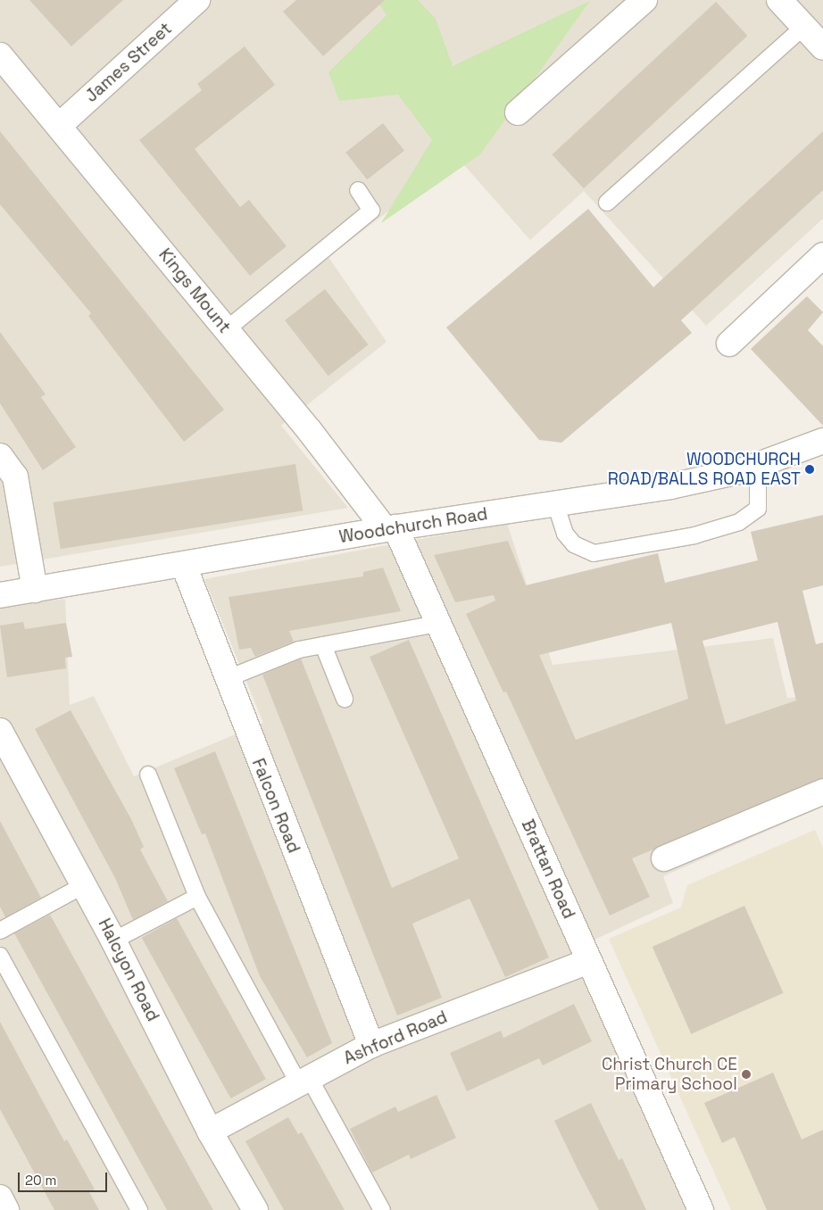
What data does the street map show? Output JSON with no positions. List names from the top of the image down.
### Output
{
  "streets": {
    "street": [
      "James Street",
      "Kings Mount",
      "Woodchurch Road",
      "Falcon Road",
      "Brattan Road",
      "Halcyon Road",
      "Ashford Road"
    ]
  },
  "crossings": [
    ["James Street", "Kings Mount"],
    ["Kings Mount", "Woodchurch Road"],
    ["Kings Mount", "Brattan Road"],
    ["Woodchurch Road", "Falcon Road"],
    ["Woodchurch Road", "Brattan Road"],
    ["Falcon Road", "Ashford Road"],
    ["Brattan Road", "Ashford Road"],
    ["Halcyon Road", "Ashford Road"]
  ],
  "places": ["WOODCHURCH ROAD/BALLS ROAD EAST", "Christ Church CE Primary School"],
  "scale_bar": "20 m"
}
